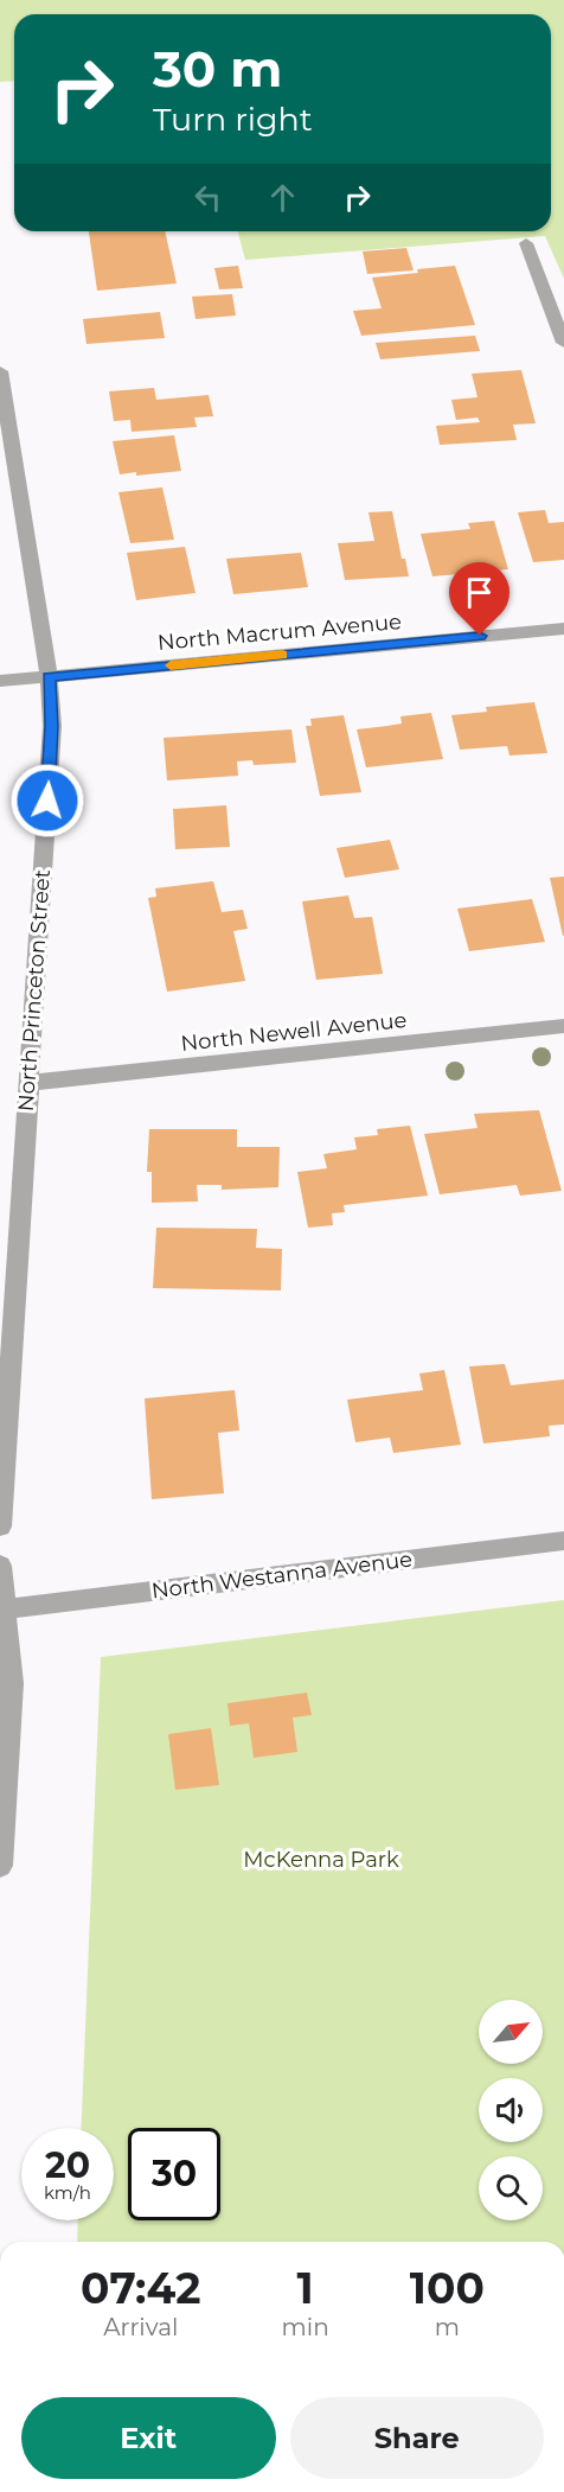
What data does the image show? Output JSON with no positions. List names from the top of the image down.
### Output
{
  "streets": {
    "street": [
      "North Macrum Avenue",
      "North Princeton Street",
      "North Newell Avenue",
      "North Westanna Avenue"
    ]
  },
  "crossings": [
    ["North Macrum Avenue", "North Princeton Street"],
    ["North Princeton Street", "North Newell Avenue"]
  ],
  "parks": ["McKenna Park"],
  "north": "top right",
  "page": {
    "turn": ["30 m", "Turn right"],
    "speed": "20 km/h",
    "limit": "30",
    "eta": [
      "07:42",
      "Arrival",
      "1",
      "min",
      "100",
      "m"
    ],
    "buttons": ["Exit", "Share"]
  }
}
